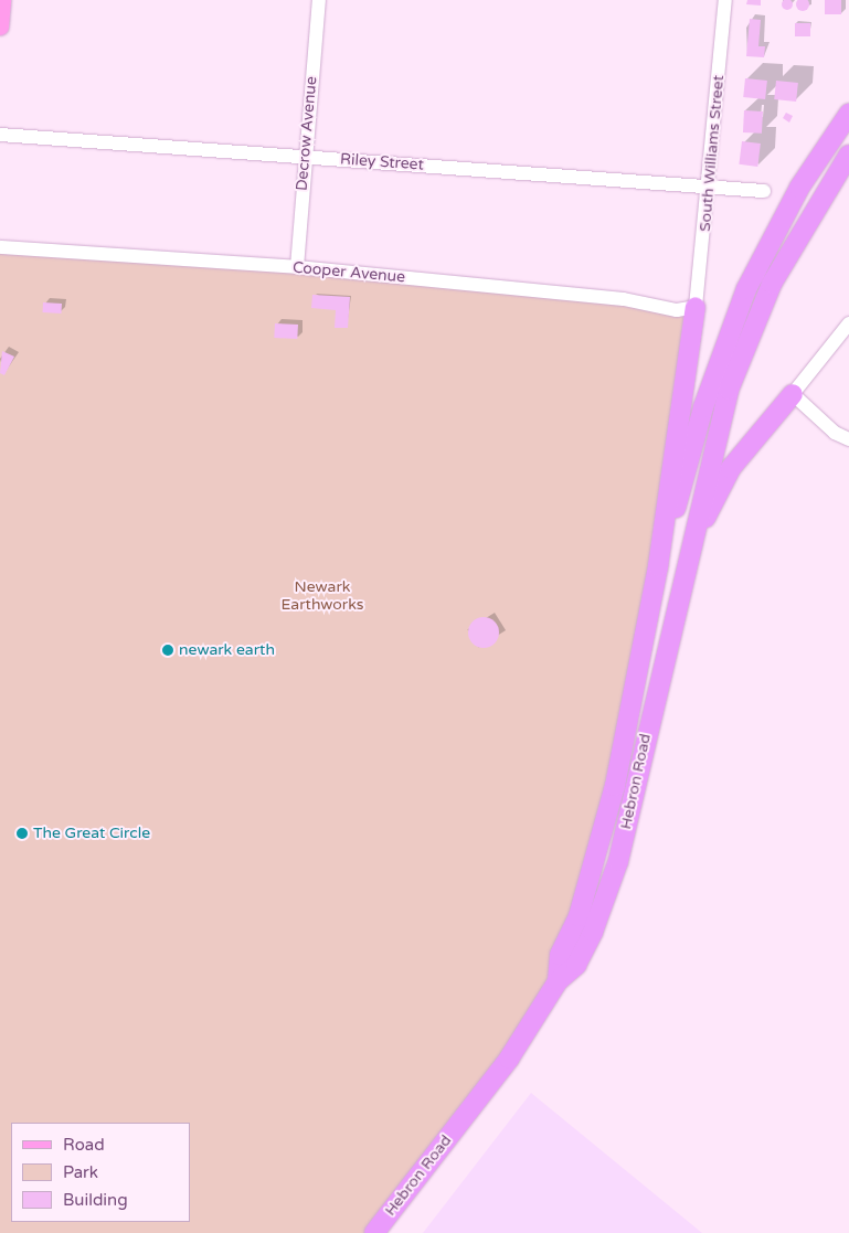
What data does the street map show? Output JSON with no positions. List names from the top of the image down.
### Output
{
  "streets": {
    "highway": ["Hebron Road"],
    "street": [
      "Decrow Avenue",
      "South Williams Street",
      "Riley Street",
      "Cooper Avenue"
    ]
  },
  "crossings": [
    ["Decrow Avenue", "Riley Street"],
    ["Decrow Avenue", "Cooper Avenue"],
    ["South Williams Street", "Riley Street"],
    ["South Williams Street", "Cooper Avenue"]
  ],
  "parks": ["Newark Earthworks"],
  "places": ["newark earth", "The Great Circle"],
  "legend": ["Road", "Park", "Building"]
}
